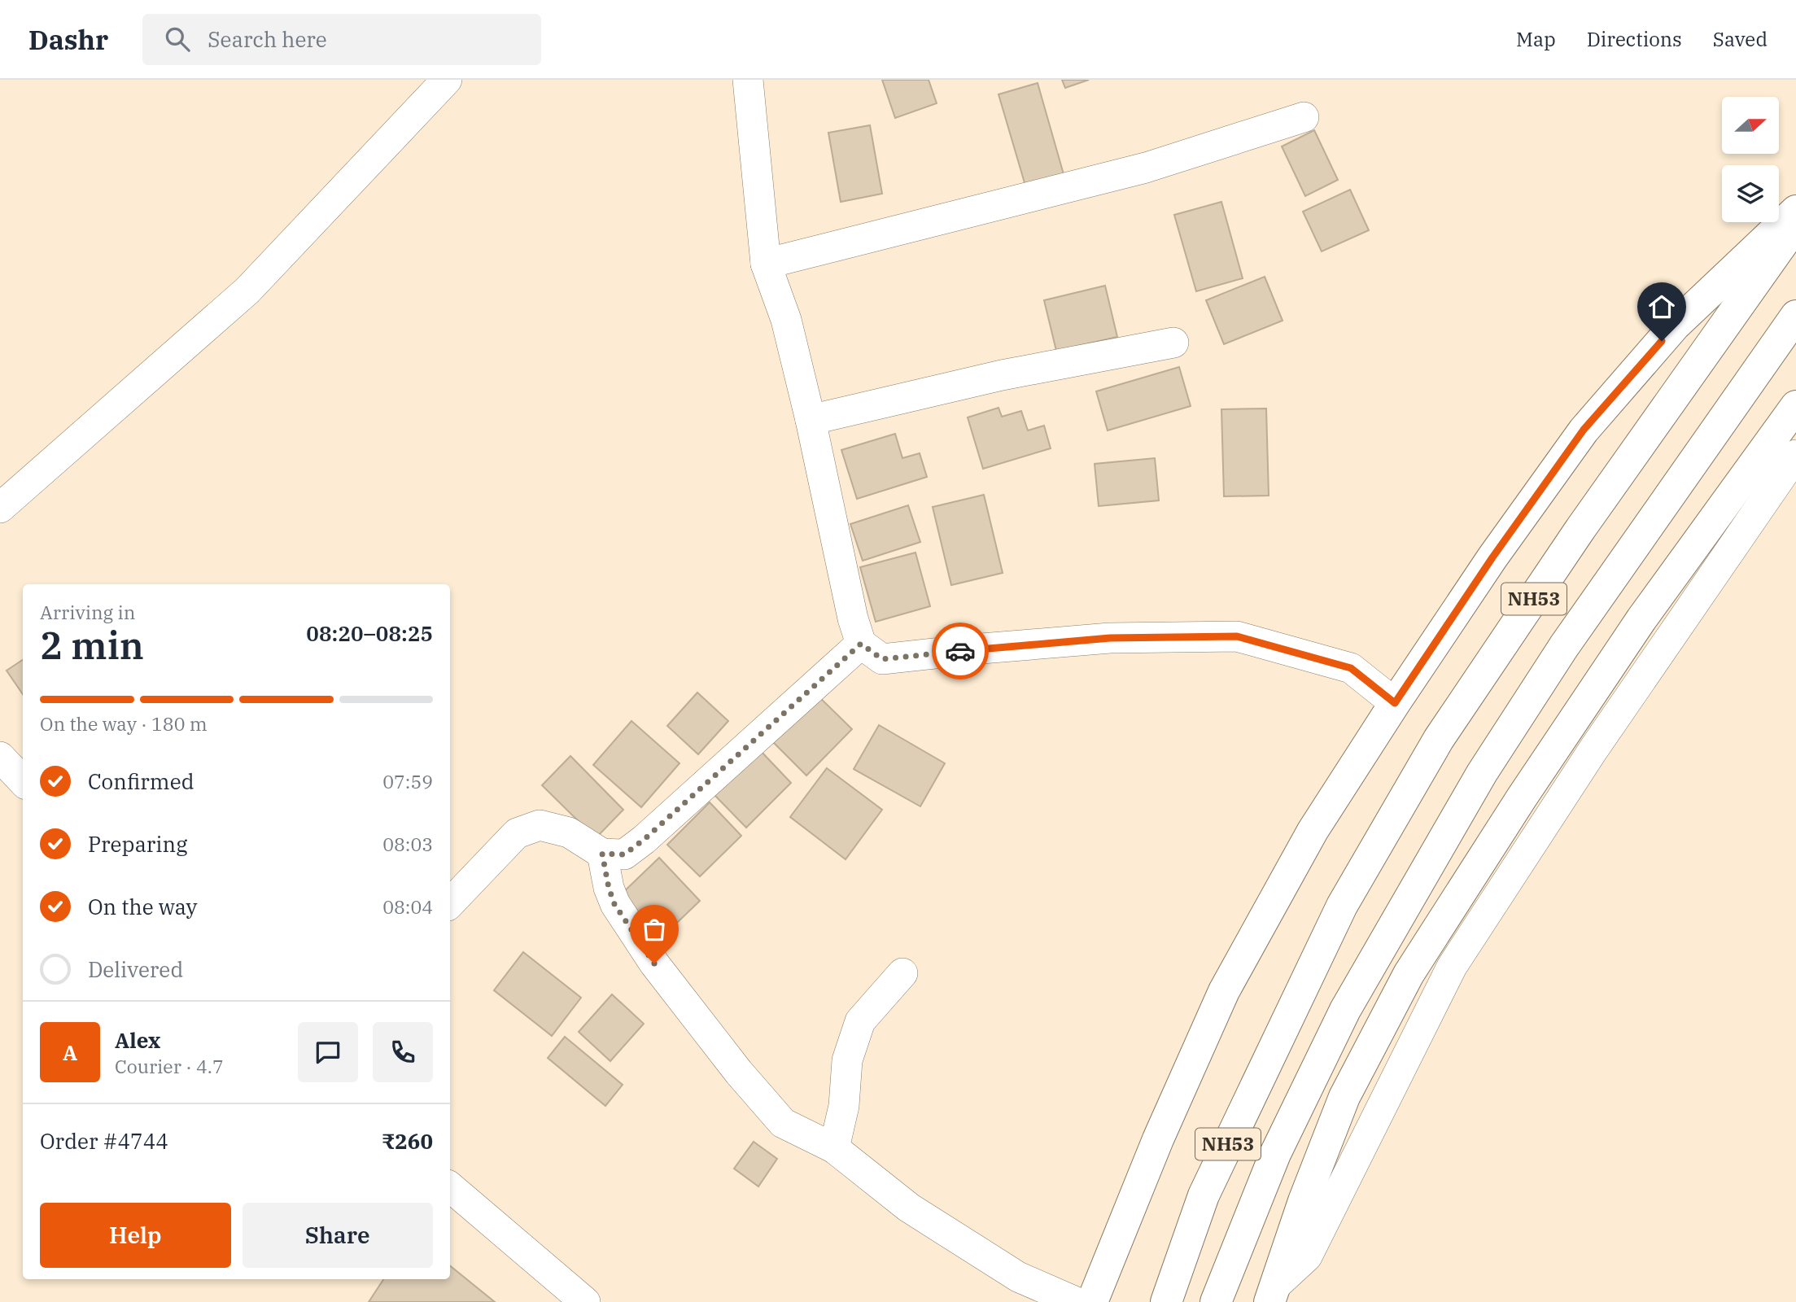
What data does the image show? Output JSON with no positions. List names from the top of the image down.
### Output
{
  "streets": {
    "main road": ["NH53"]
  },
  "north": "right",
  "page": {
    "header": "Dashr",
    "search": "Search here",
    "nav": ["Map", "Directions", "Saved"],
    "heading": ["2 min", "Arriving in", "08:20–08:25"],
    "panel": [
      "Alex",
      "Courier · 4.7",
      "Order #4744",
      "₹260"
    ],
    "bar": "On the way · 180 m",
    "list": [
      ["Confirmed", "07:59"],
      ["Preparing", "08:03"],
      ["On the way", "08:04"],
      "Delivered"
    ],
    "round": "A",
    "buttons": ["Help", "Share"]
  }
}
